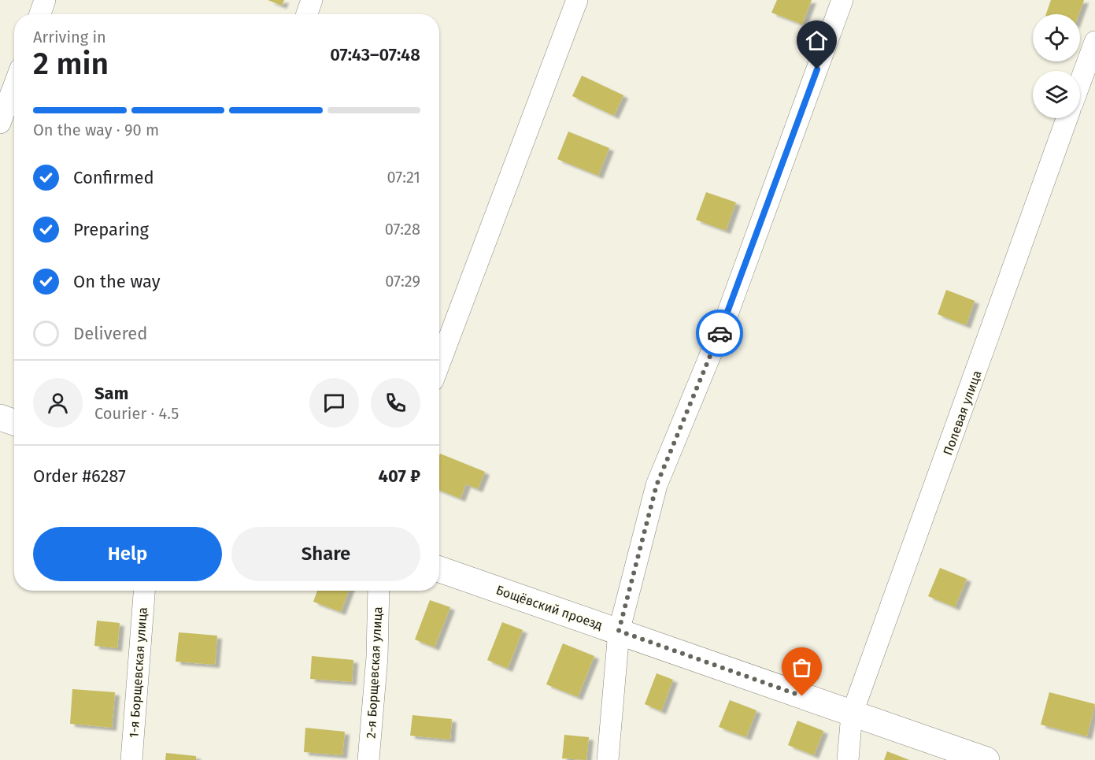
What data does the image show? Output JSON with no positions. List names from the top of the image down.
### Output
{
  "streets": {
    "street": [
      "Полевая улица",
      "Бощёвский проезд",
      "1-я Борщевская улица",
      "2-я Борщевская улица"
    ]
  },
  "crossings": [
    ["Полевая улица", "Бощёвский проезд"]
  ],
  "page": {
    "heading": ["2 min", "Arriving in", "07:43–07:48"],
    "panel": [
      "Sam",
      "Courier · 4.5",
      "Order #6287",
      "407 ₽"
    ],
    "bar": "On the way · 90 m",
    "list": [
      ["Confirmed", "07:21"],
      ["Preparing", "07:28"],
      ["On the way", "07:29"],
      "Delivered"
    ],
    "buttons": ["Help", "Share"]
  }
}
